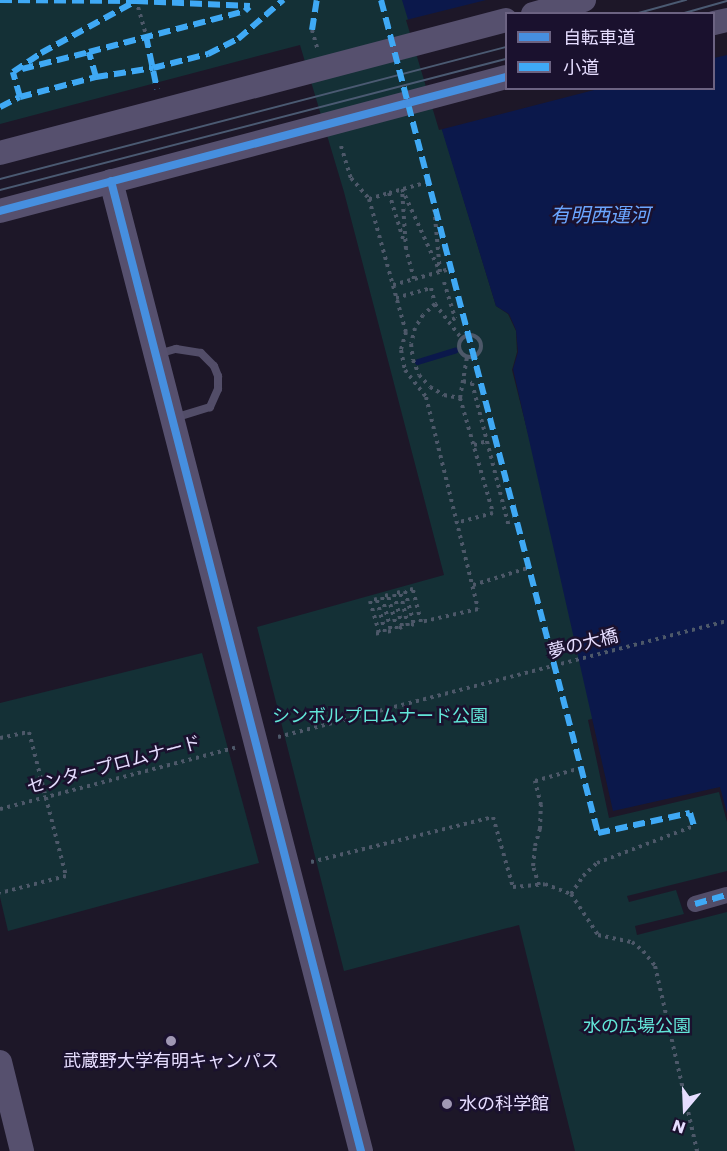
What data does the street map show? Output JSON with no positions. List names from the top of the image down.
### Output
{
  "streets": {
    "path": ["夢の大橋", "センタープロムナード"]
  },
  "water": ["有明西運河"],
  "parks": ["シンボルプロムナード公園", "水の広場公園"],
  "places": ["武蔵野大学有明キャンパス", "水の科学館"],
  "legend": ["自転車道", "小道"],
  "north": "bottom"
}
